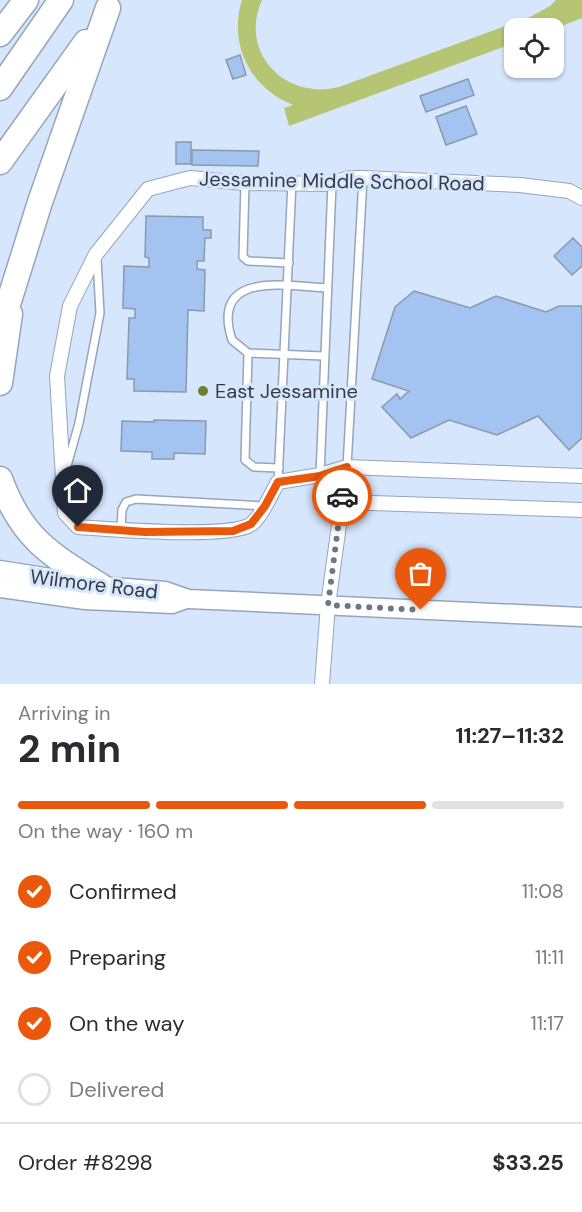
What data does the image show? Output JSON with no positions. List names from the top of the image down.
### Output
{
  "streets": {
    "main road": ["Wilmore Road"],
    "street": ["Jessamine Middle School Road"]
  },
  "places": ["East Jessamine"],
  "page": {
    "heading": ["2 min", "Arriving in", "11:27–11:32"],
    "panel": ["Order #8298", "$33.25"],
    "bar": "On the way · 160 m",
    "list": [
      ["Confirmed", "11:08"],
      ["Preparing", "11:11"],
      ["On the way", "11:17"],
      "Delivered"
    ]
  }
}
